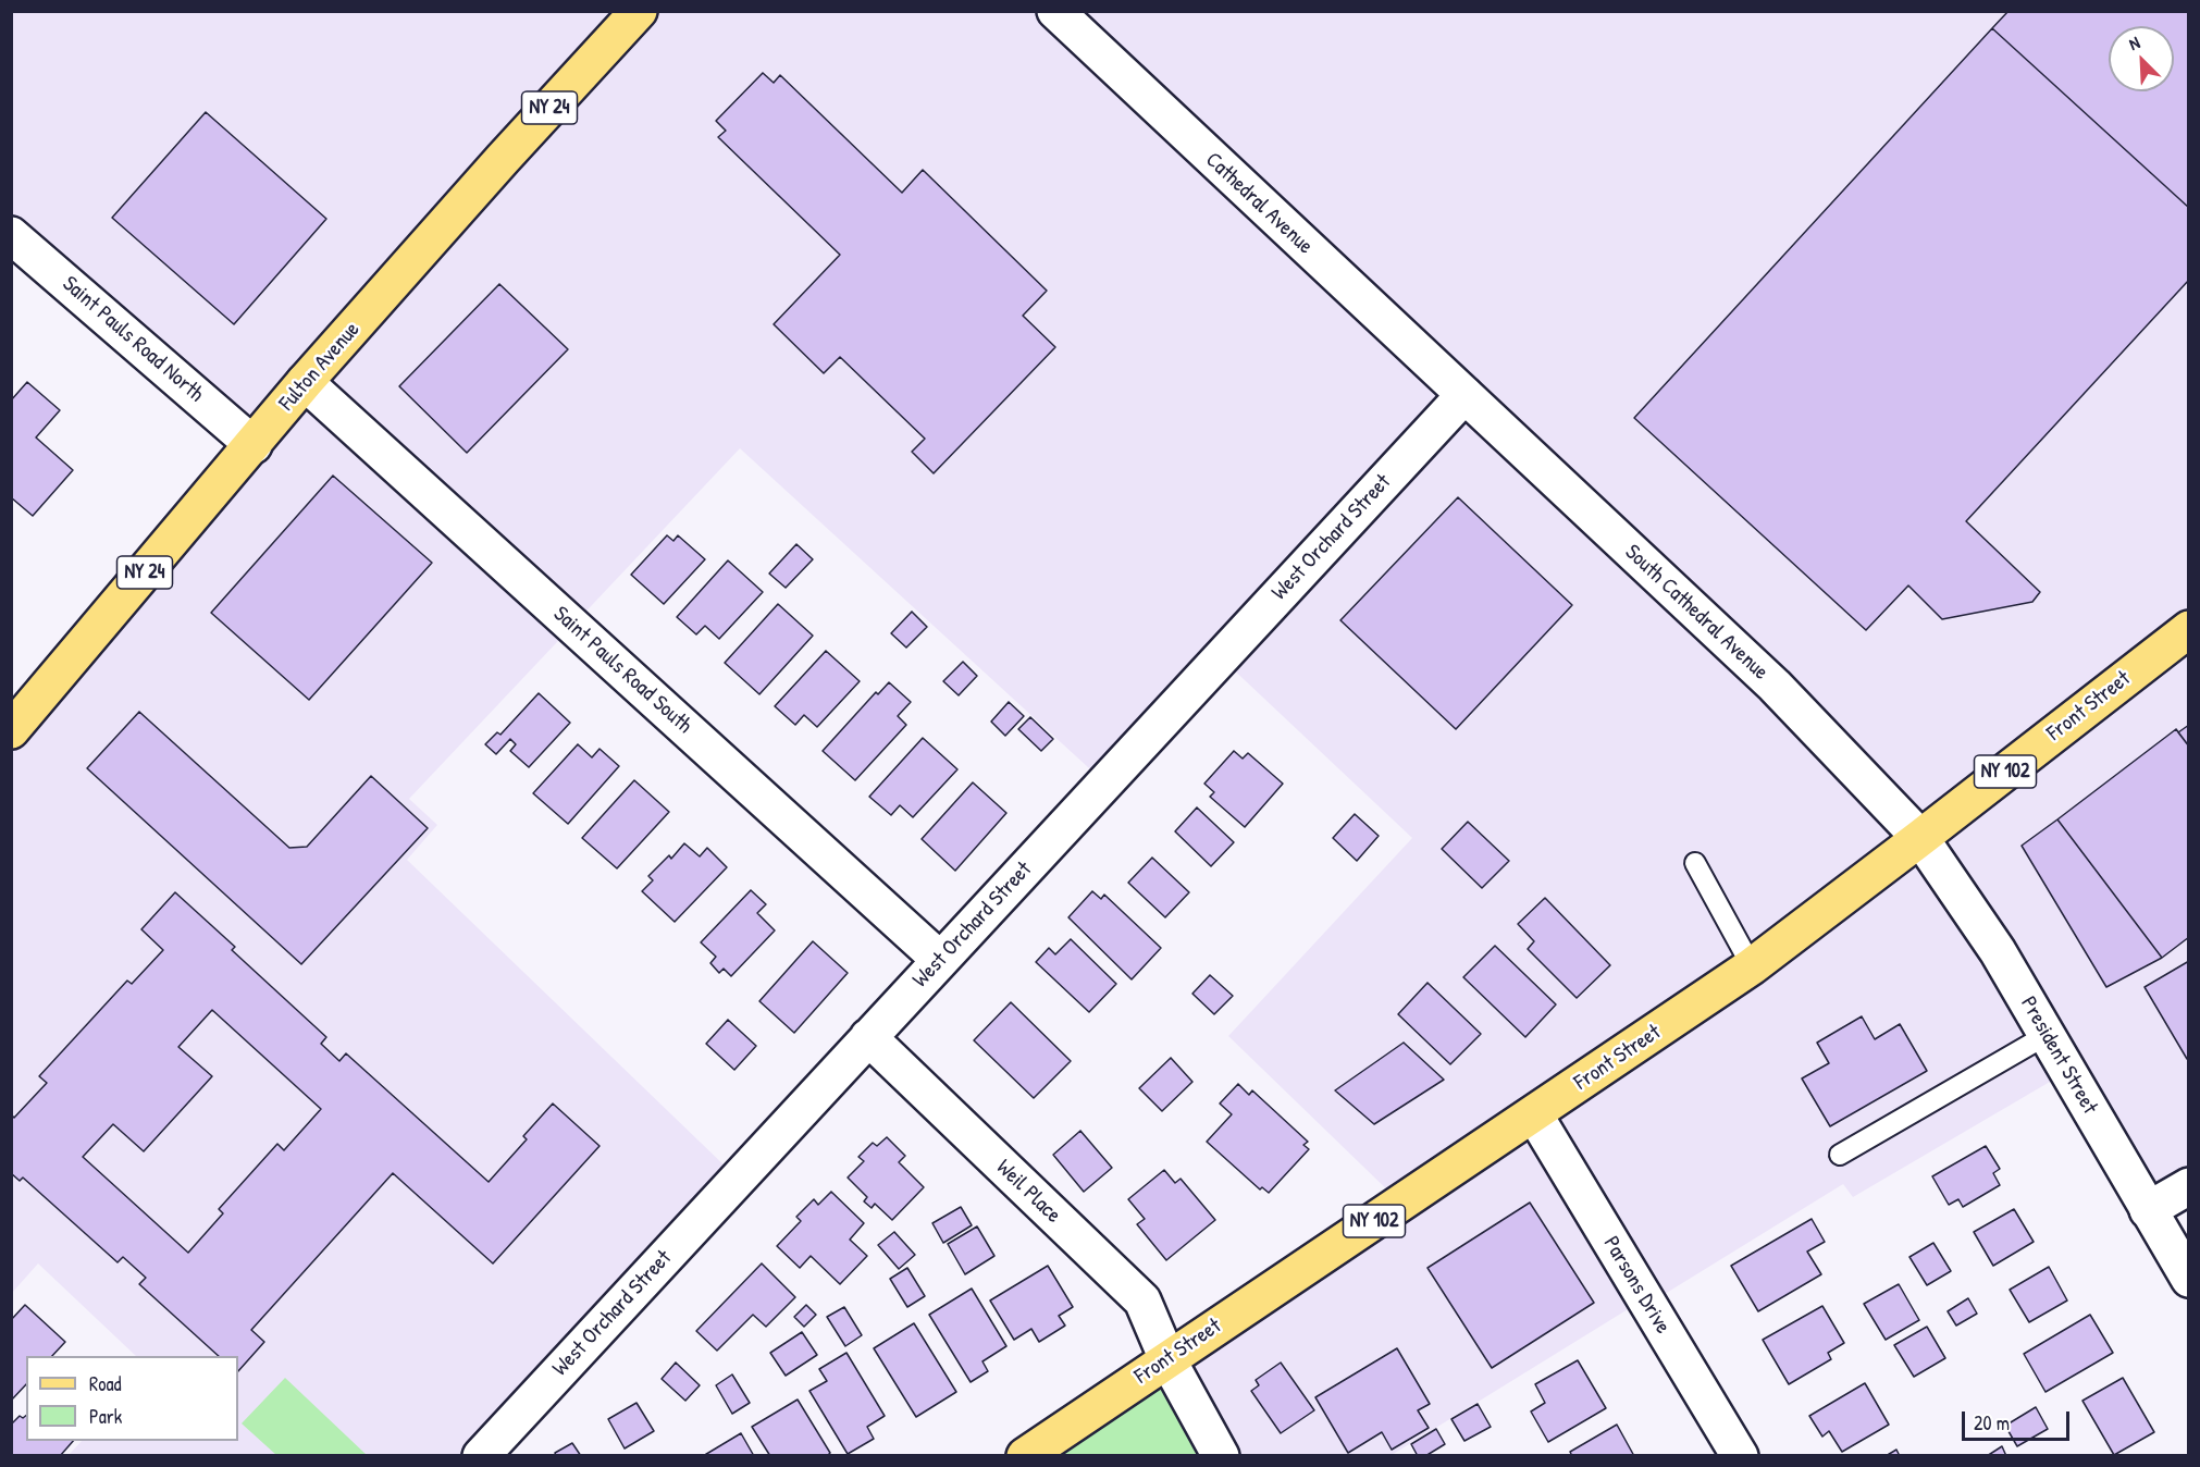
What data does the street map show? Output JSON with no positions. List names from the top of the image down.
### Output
{
  "streets": {
    "main road": [
      "NY 24",
      "Fulton Avenue",
      "Front Street",
      "NY 102"
    ],
    "street": [
      "Cathedral Avenue",
      "Saint Pauls Road North",
      "West Orchard Street",
      "South Cathedral Avenue",
      "Saint Pauls Road South",
      "President Street",
      "Weil Place",
      "Parsons Drive"
    ]
  },
  "crossings": [
    ["Cathedral Avenue", "West Orchard Street"],
    ["Cathedral Avenue", "South Cathedral Avenue"],
    ["Saint Pauls Road North", "Fulton Avenue"],
    ["Fulton Avenue", "Saint Pauls Road South"],
    ["West Orchard Street", "South Cathedral Avenue"],
    ["West Orchard Street", "Saint Pauls Road South"],
    ["West Orchard Street", "Weil Place"],
    ["South Cathedral Avenue", "Front Street"],
    ["South Cathedral Avenue", "President Street"],
    ["Front Street", "President Street"],
    ["Front Street", "Weil Place"],
    ["Front Street", "Parsons Drive"]
  ],
  "legend": ["Road", "Park"],
  "scale_bar": "20 m",
  "north": "top left"
}
